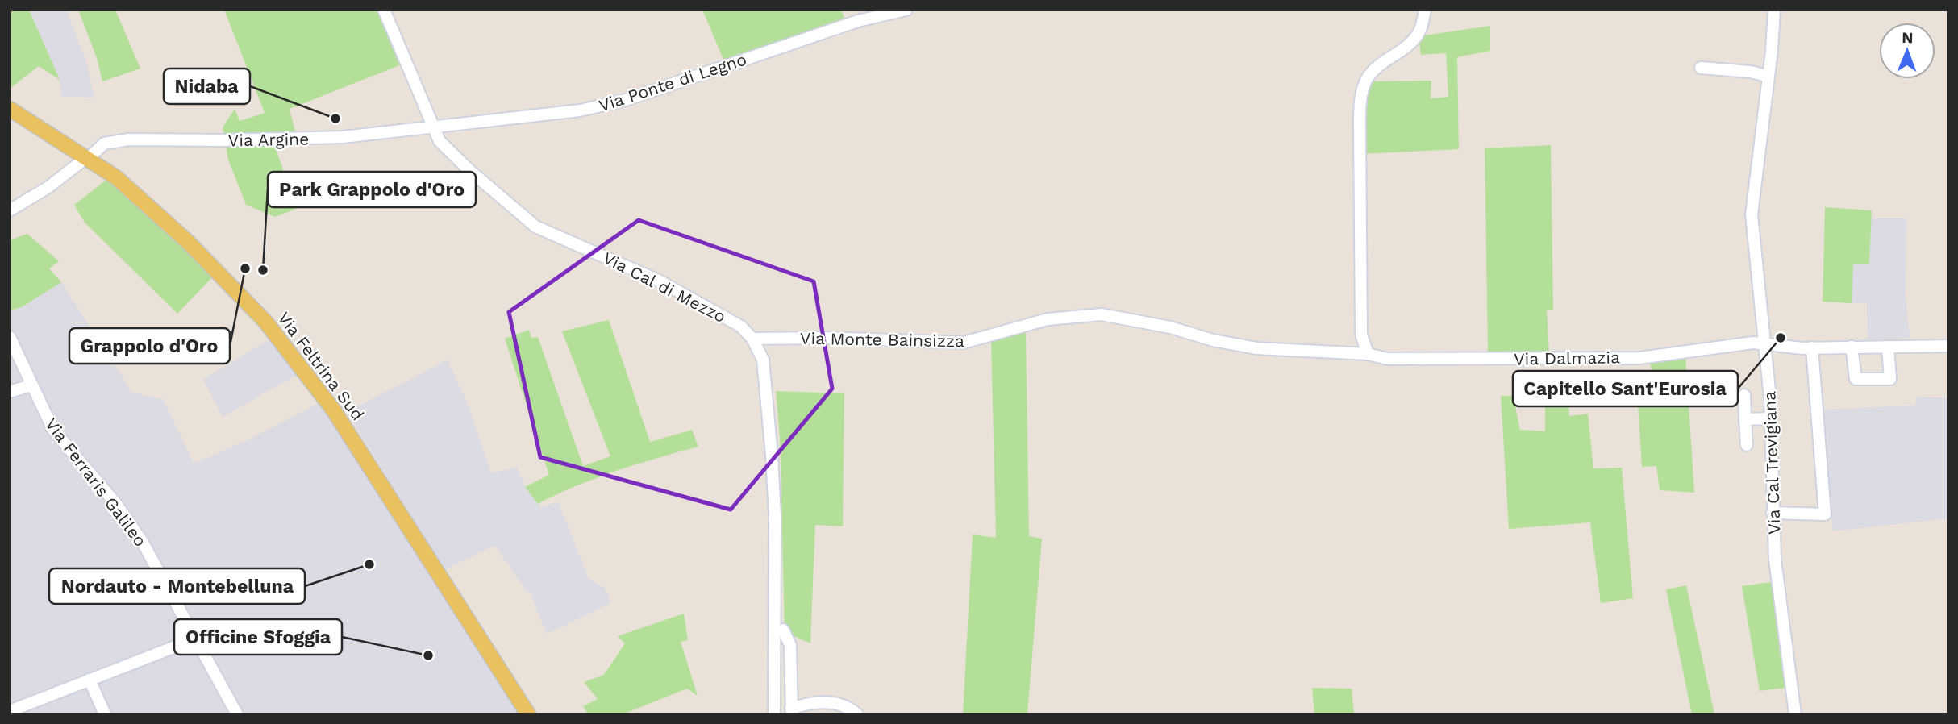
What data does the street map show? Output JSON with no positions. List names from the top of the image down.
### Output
{
  "streets": {
    "main road": ["Via Feltrina Sud"],
    "street": [
      "Via Ponte di Legno",
      "Via Argine",
      "Via Cal di Mezzo",
      "Via Monte Bainsizza",
      "Via Dalmazia",
      "Via Cal Trevigiana",
      "Via Ferraris Galileo"
    ]
  },
  "crossings": [
    ["Via Ponte di Legno", "Via Argine"],
    ["Via Ponte di Legno", "Via Cal di Mezzo"],
    ["Via Argine", "Via Cal di Mezzo"],
    ["Via Argine", "Via Feltrina Sud"],
    ["Via Cal di Mezzo", "Via Monte Bainsizza"],
    ["Via Monte Bainsizza", "Via Dalmazia"],
    ["Via Dalmazia", "Via Cal Trevigiana"]
  ],
  "places": [
    "Nidaba",
    "Grappolo d'Oro",
    "Park Grappolo d'Oro",
    "Capitello Sant'Eurosia",
    "Nordauto - Montebelluna",
    "Officine Sfoggia"
  ],
  "north": "top"
}
